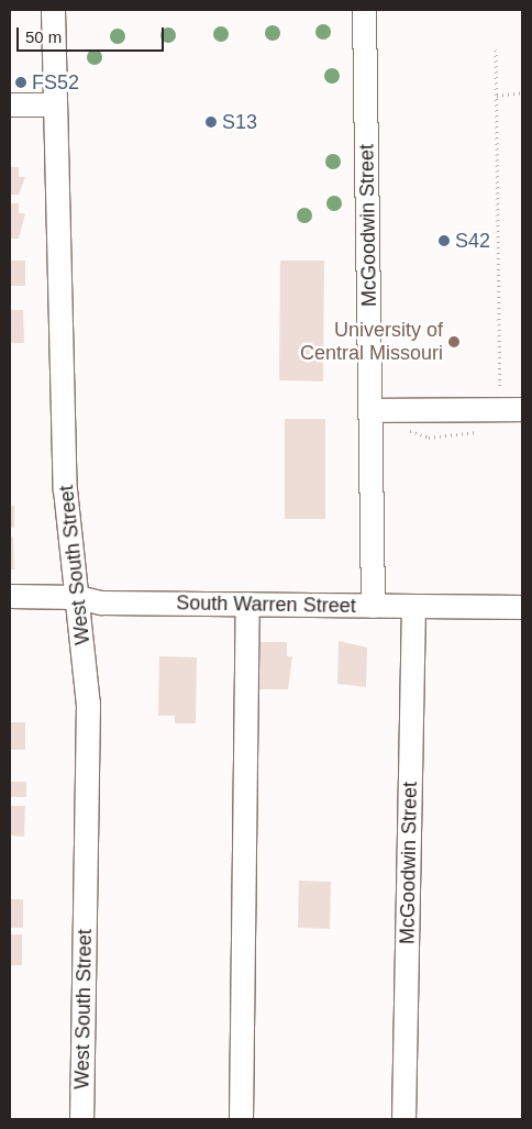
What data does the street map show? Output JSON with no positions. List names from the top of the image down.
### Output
{
  "streets": {
    "street": ["McGoodwin Street", "West South Street", "South Warren Street"]
  },
  "crossings": [
    ["McGoodwin Street", "South Warren Street"],
    ["West South Street", "South Warren Street"]
  ],
  "places": [
    "FS52",
    "S13",
    "S42",
    "University of Central Missouri"
  ],
  "scale_bar": "50 m"
}
